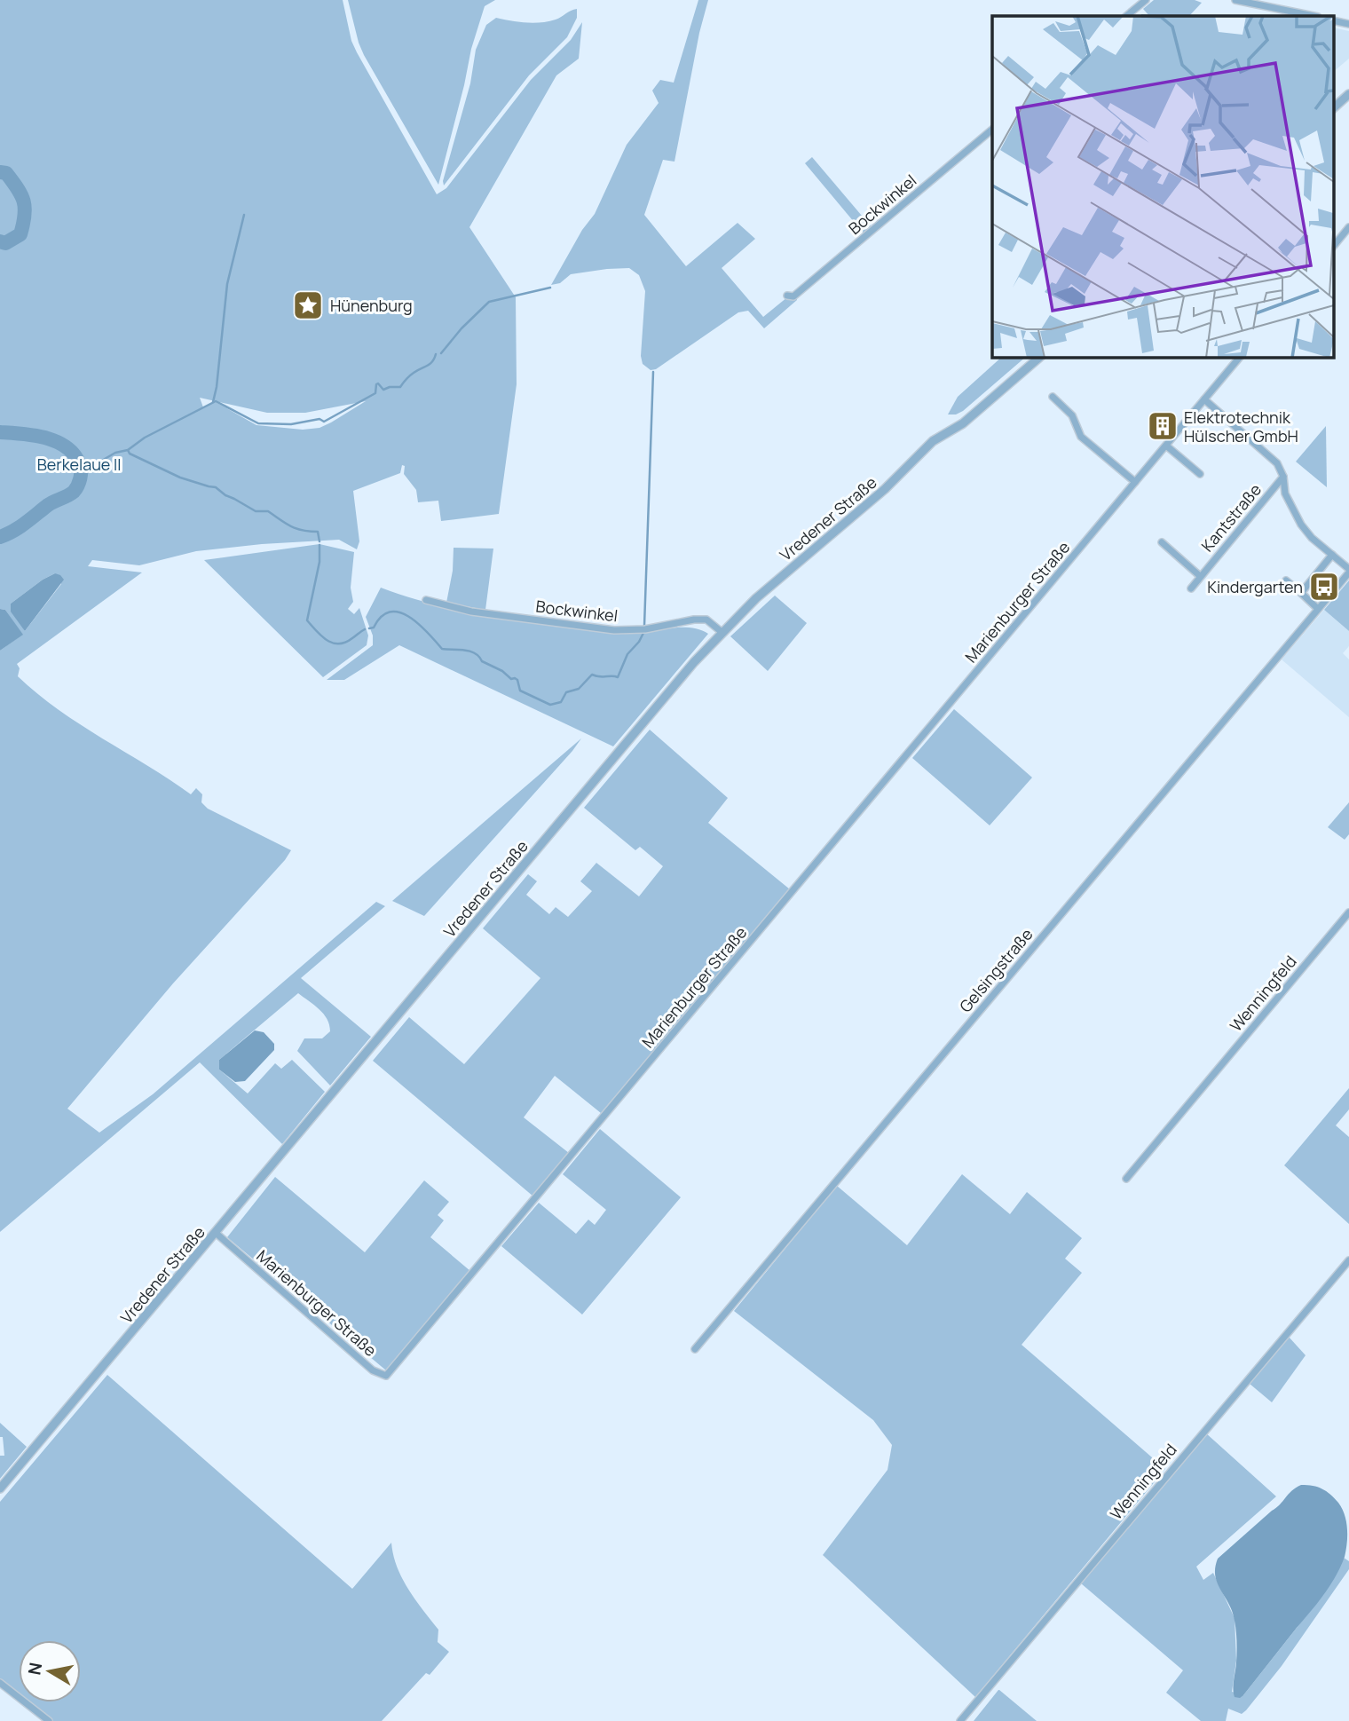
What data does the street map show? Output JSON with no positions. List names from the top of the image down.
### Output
{
  "streets": {
    "street": [
      "Bockwinkel",
      "Kantstraße",
      "Vredener Straße",
      "Marienburger Straße",
      "Gelsingstraße",
      "Wenningfeld"
    ]
  },
  "crossings": [
    ["Bockwinkel", "Vredener Straße"],
    ["Vredener Straße", "Marienburger Straße"]
  ],
  "parks": ["Berkelaue II"],
  "places": {
    "place": ["Hünenburg"],
    "building": ["Elektrotechnik Hülscher GmbH"],
    "bus stop": ["Kindergarten"]
  },
  "north": "left"
}
